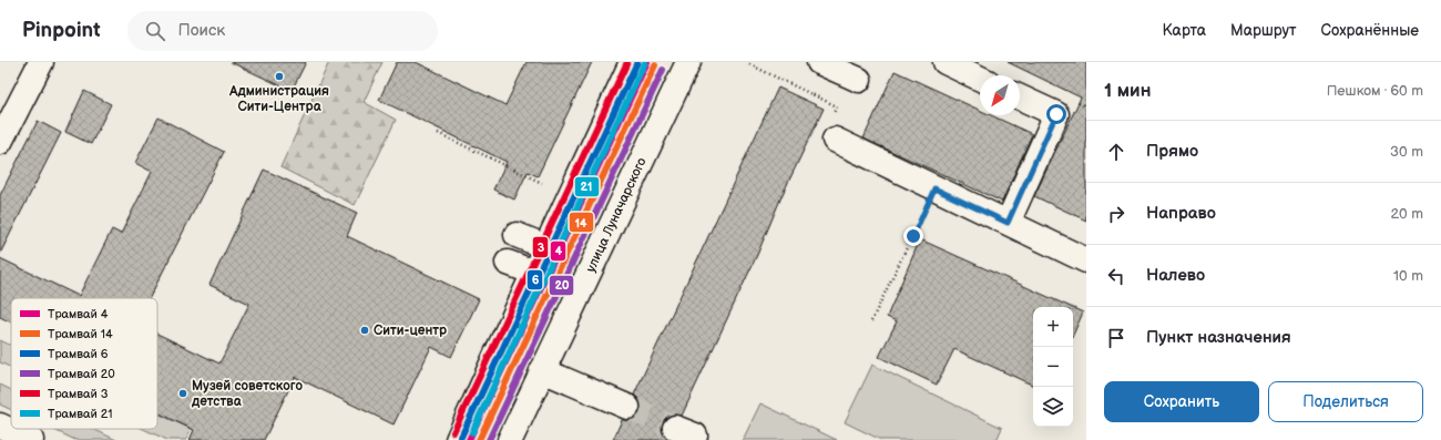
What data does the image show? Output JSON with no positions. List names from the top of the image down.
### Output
{
  "streets": {
    "main road": ["улица Луначарского"]
  },
  "places": ["Администрация Сити-Центра", "Сити-центр", "Музей советского детства"],
  "lines": [
    "tram line 4",
    "tram line 6",
    "tram line 3",
    "tram line 21",
    "tram line 14",
    "tram line 20"
  ],
  "legend": [
    "Трамвай 4",
    "Трамвай 14",
    "Трамвай 6",
    "Трамвай 20",
    "Трамвай 3",
    "Трамвай 21"
  ],
  "north": "bottom left",
  "page": {
    "header": "Pinpoint",
    "search": "Поиск",
    "nav": ["Карта", "Маршрут", "Сохранённые"],
    "heading": ["1 мин", "Пешком · 60 m"],
    "list": [
      ["Прямо", "30 m"],
      ["Направо", "20 m"],
      ["Налево", "10 m"],
      "Пункт назначения"
    ],
    "map_buttons": ["+", "−"],
    "buttons": ["Сохранить", "Поделиться"]
  }
}
